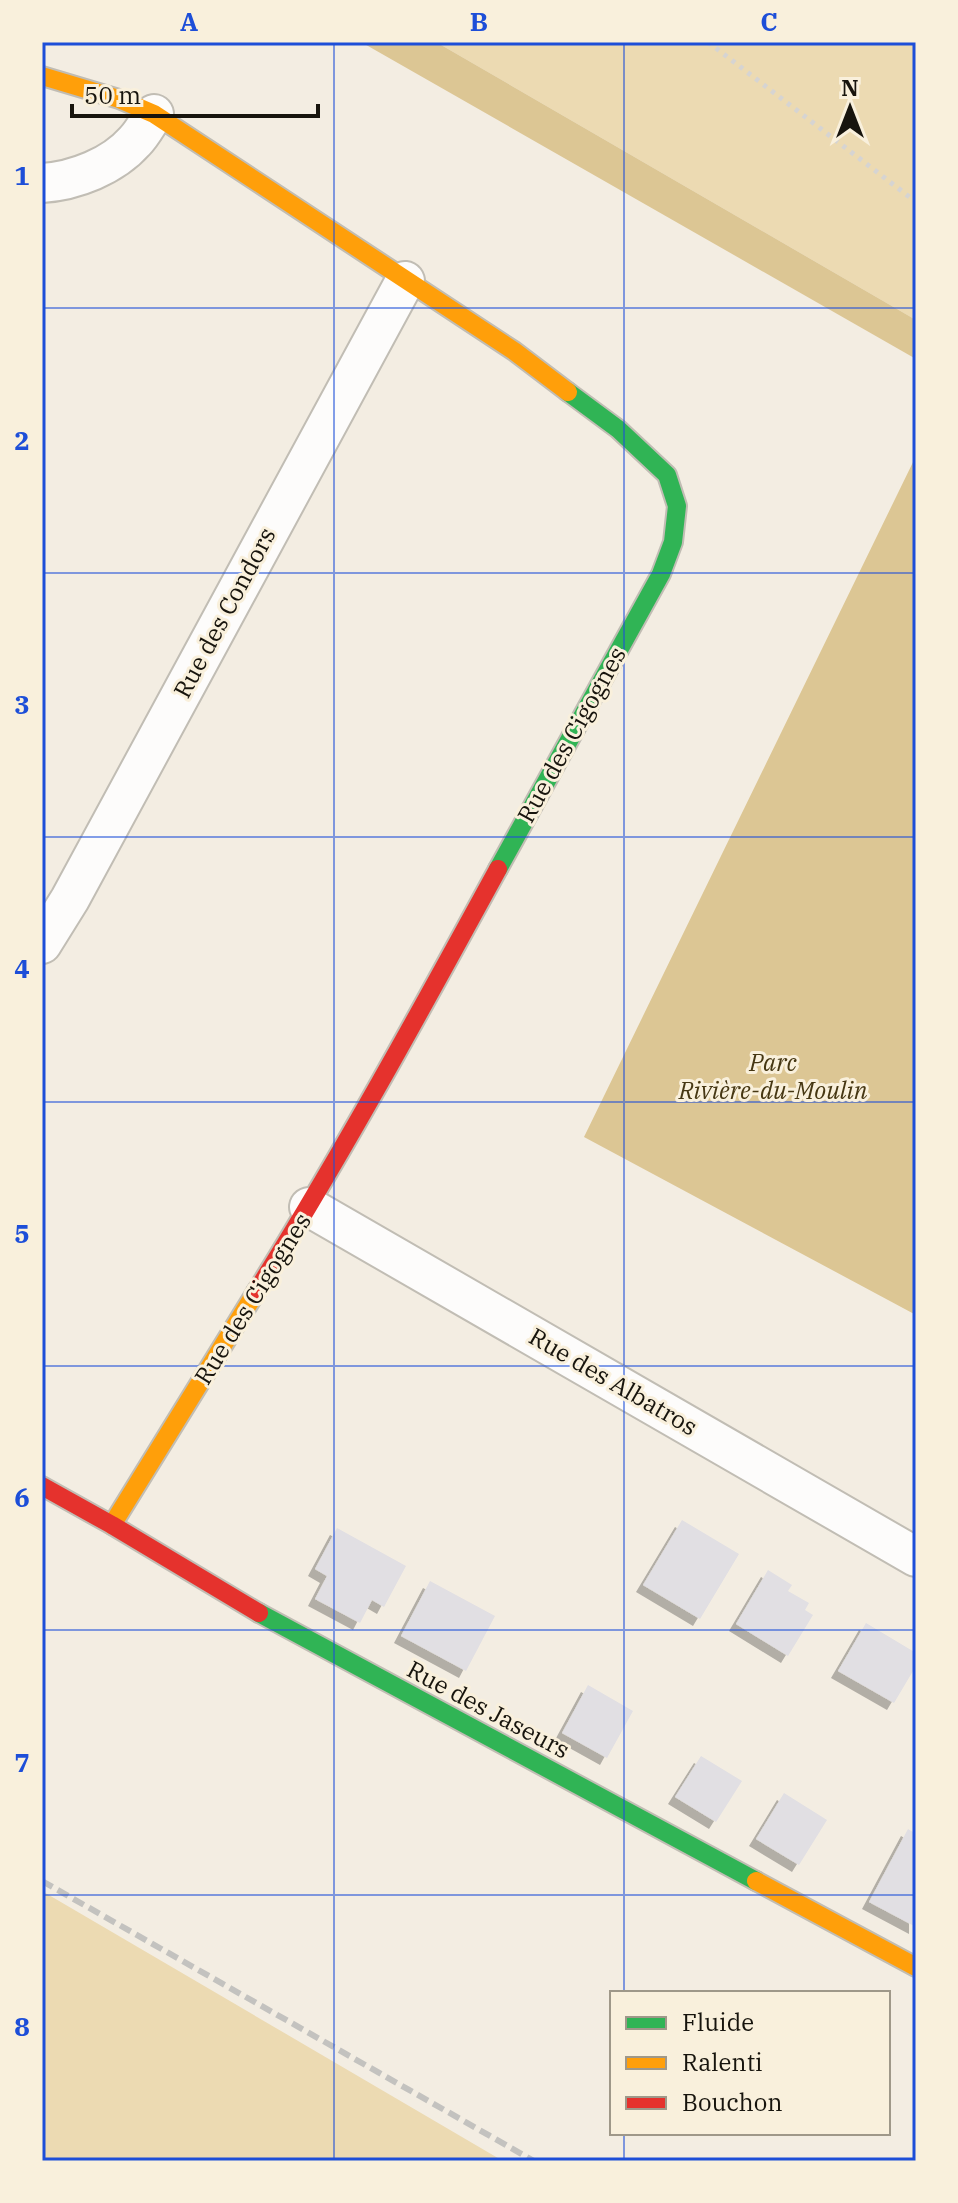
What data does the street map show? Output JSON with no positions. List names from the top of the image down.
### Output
{
  "streets": {
    "street": [
      "Rue des Condors",
      "Rue des Cigognes",
      "Rue des Albatros",
      "Rue des Jaseurs"
    ]
  },
  "crossings": [
    ["Rue des Condors", "Rue des Cigognes"],
    ["Rue des Cigognes", "Rue des Albatros"],
    ["Rue des Cigognes", "Rue des Jaseurs"]
  ],
  "parks": ["Parc Rivière-du-Moulin"],
  "legend": ["Fluide", "Ralenti", "Bouchon"],
  "scale_bar": "50 m",
  "north": "top",
  "grid": {
    "columns": ["A", "B", "C"],
    "rows": [
      "1",
      "2",
      "3",
      "4",
      "5",
      "6",
      "7",
      "8"
    ]
  }
}
